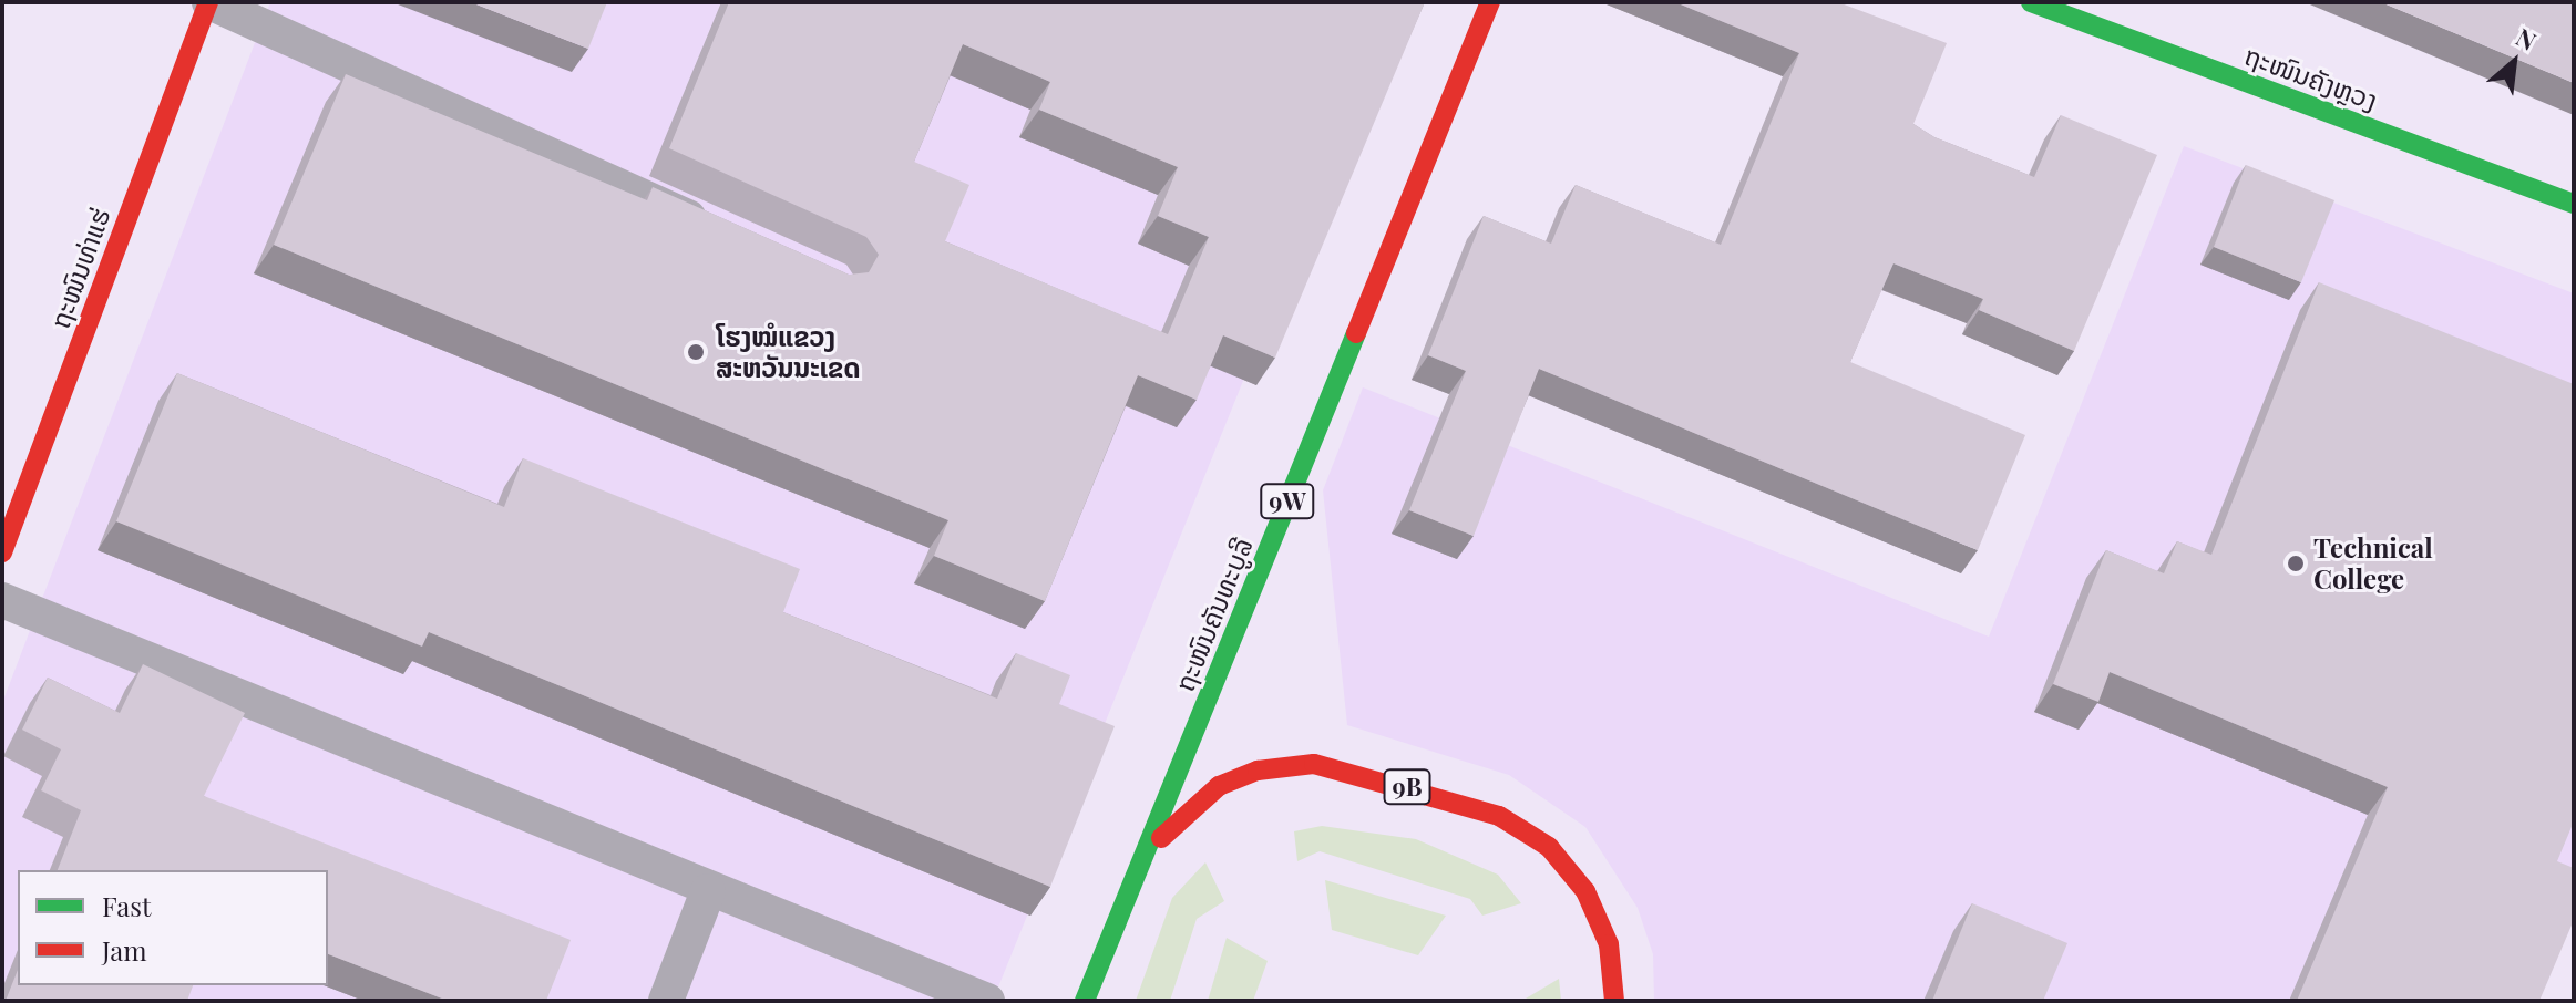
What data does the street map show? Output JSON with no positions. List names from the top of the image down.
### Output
{
  "streets": {
    "main road": [
      "ຖະໜົນຄັງຫຼວງ",
      "ຖະໜົນທ່າແຮ່",
      "9W",
      "ຖະໜົນຄັນທະບູລີ",
      "9B"
    ]
  },
  "crossings": [
    ["ຖະໜົນຄັນທະບູລີ", "9B"]
  ],
  "places": ["ໂຮງໝໍແຂວງ ສະຫວັນນະເຂດ", "Technical College"],
  "legend": ["Fast", "Jam"],
  "north": "top right"
}
